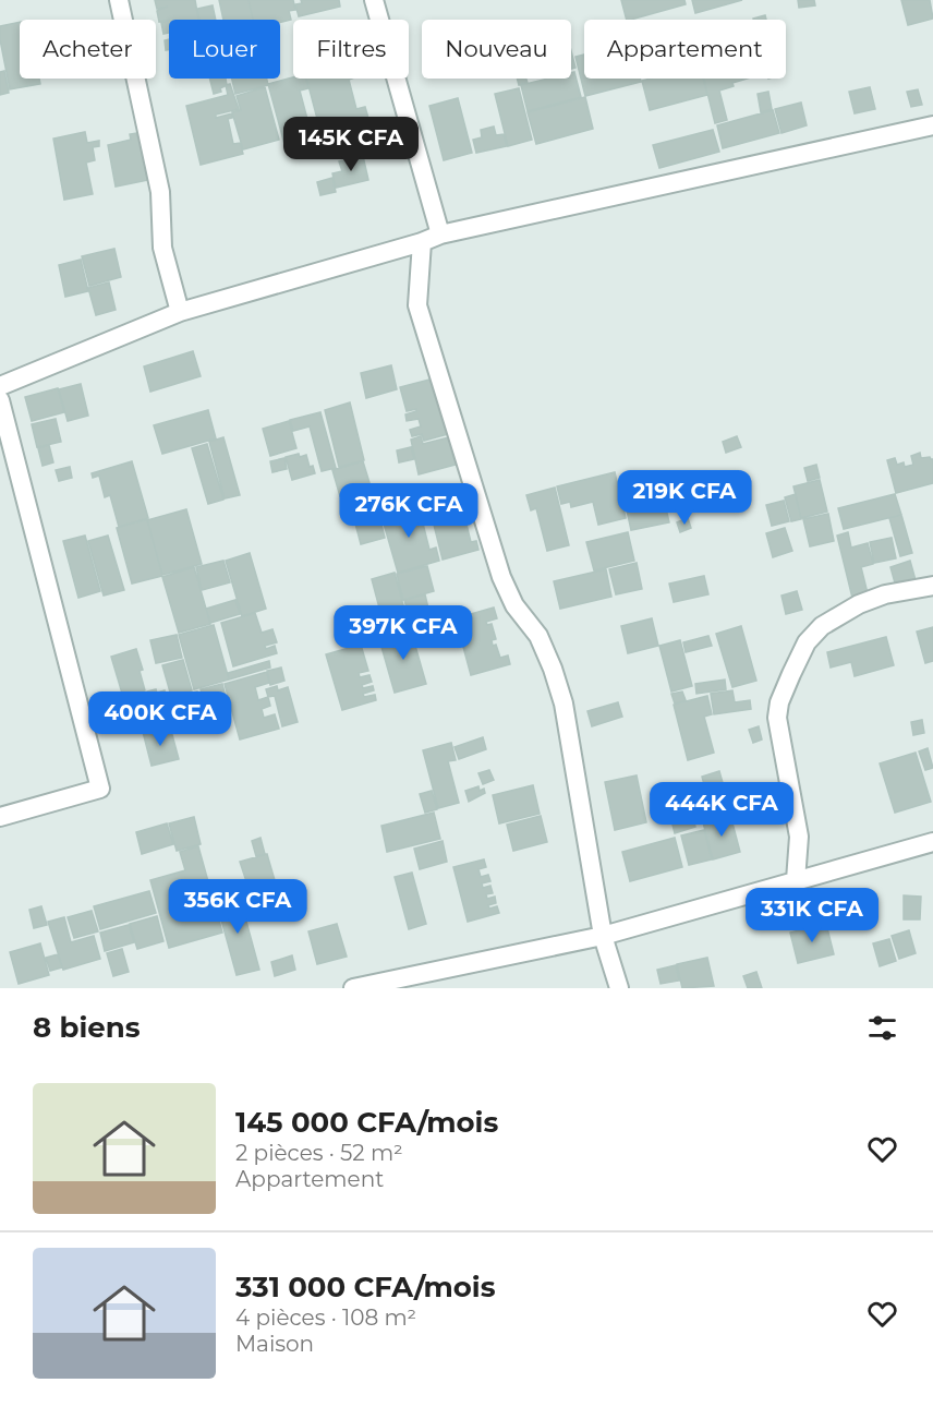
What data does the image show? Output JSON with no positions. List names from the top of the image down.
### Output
{
  "page": {
    "chip": [
      "Acheter",
      "Louer",
      "Filtres",
      "Nouveau",
      "Appartement"
    ],
    "price": [
      "145K CFA",
      "219K CFA",
      "276K CFA",
      "397K CFA",
      "400K CFA",
      "444K CFA",
      "356K CFA",
      "331K CFA"
    ],
    "heading": "8 biens",
    "list": [
      {
        "name": "145 000 CFA/mois",
        "note": "2 pièces · 52 m² · Appartement"
      },
      {
        "name": "331 000 CFA/mois",
        "note": "4 pièces · 108 m² · Maison"
      }
    ]
  }
}
